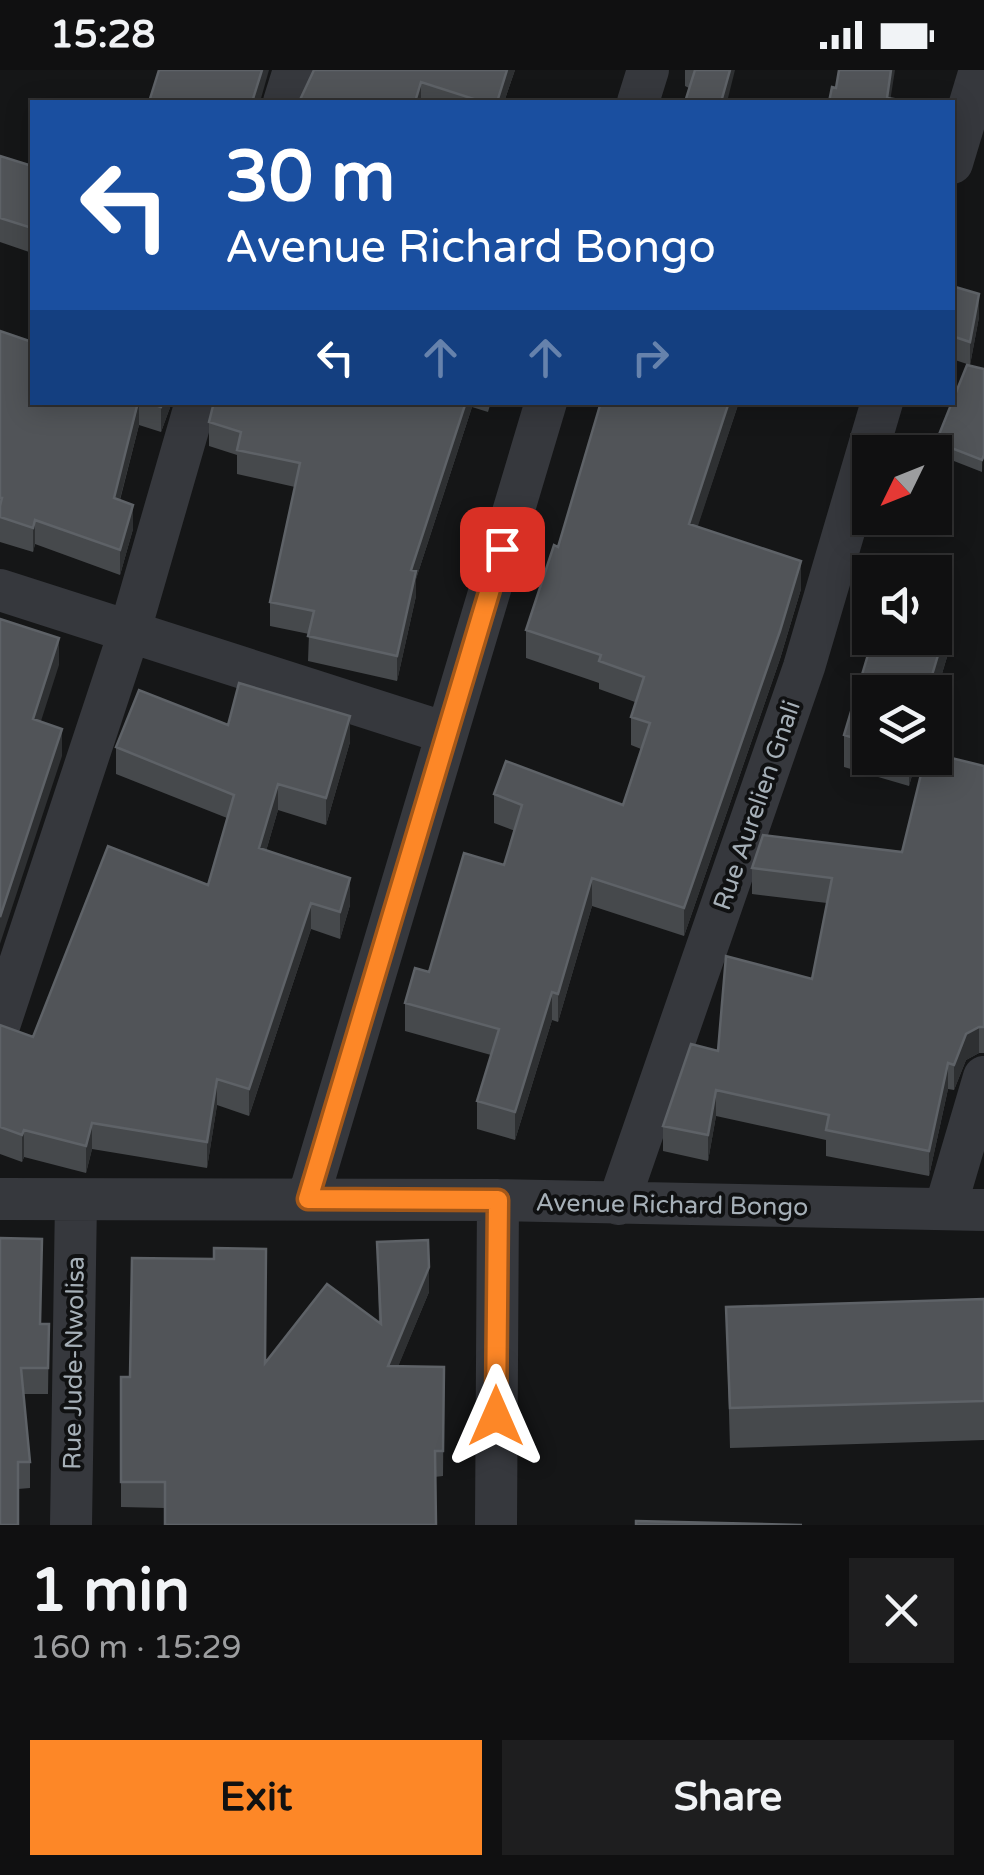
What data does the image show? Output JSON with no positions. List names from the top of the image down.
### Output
{
  "streets": {
    "street": ["Rue Aurelien Gnali", "Avenue Richard Bongo", "Rue Jude-Nwolisa"]
  },
  "crossings": [
    ["Rue Aurelien Gnali", "Avenue Richard Bongo"],
    ["Avenue Richard Bongo", "Rue Jude-Nwolisa"]
  ],
  "north": "bottom left",
  "page": {
    "status": "15:28",
    "turn": ["30 m", "Avenue Richard Bongo"],
    "heading": ["1 min", "160 m · 15:29"],
    "buttons": ["Exit", "Share"]
  }
}
